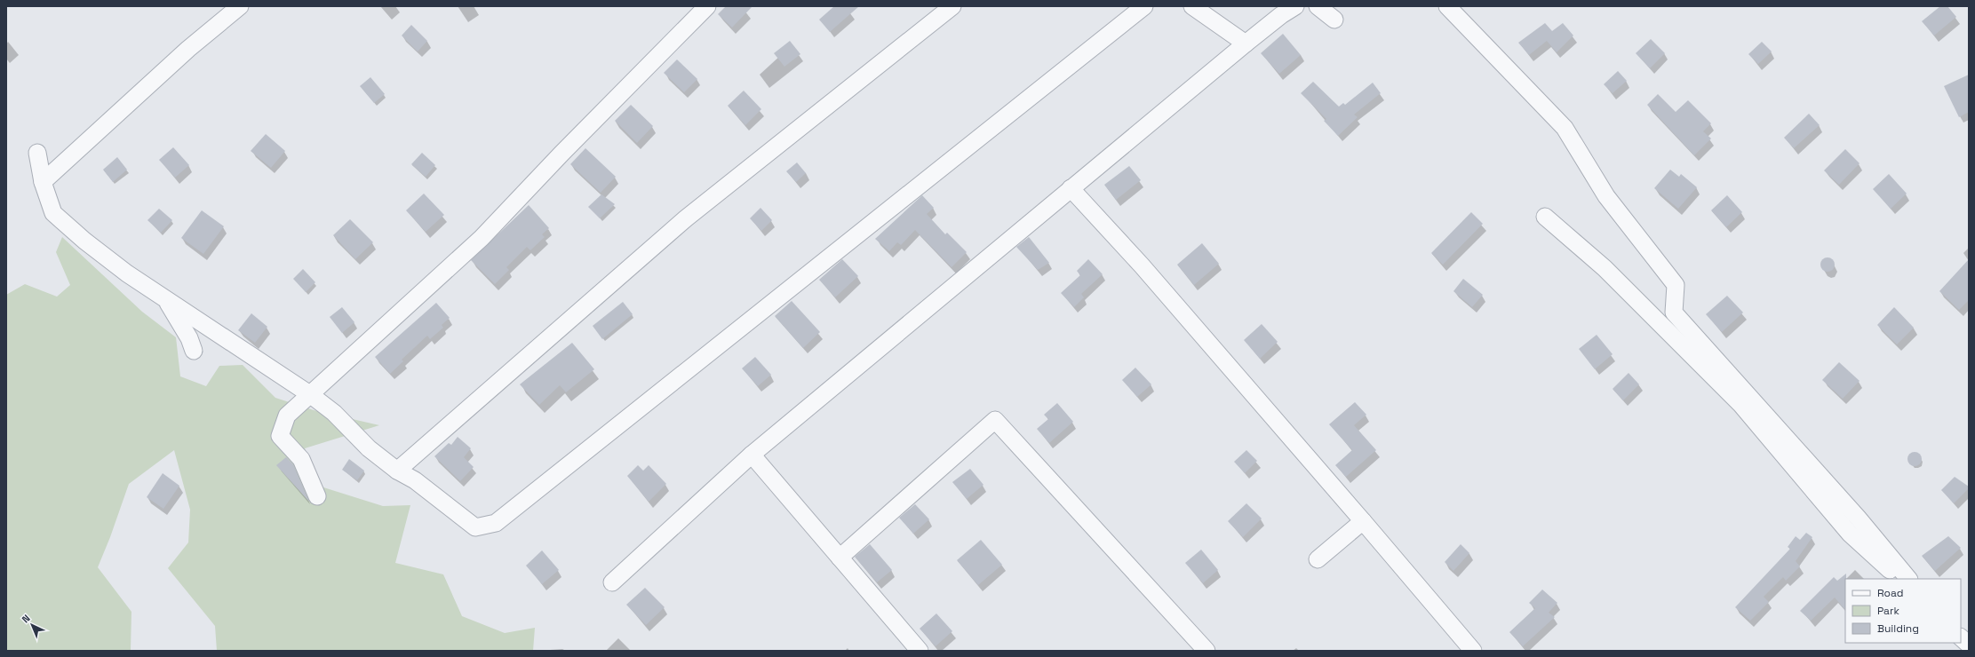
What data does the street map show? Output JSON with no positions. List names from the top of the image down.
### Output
{
  "legend": ["Road", "Park", "Building"],
  "north": "top left"
}
